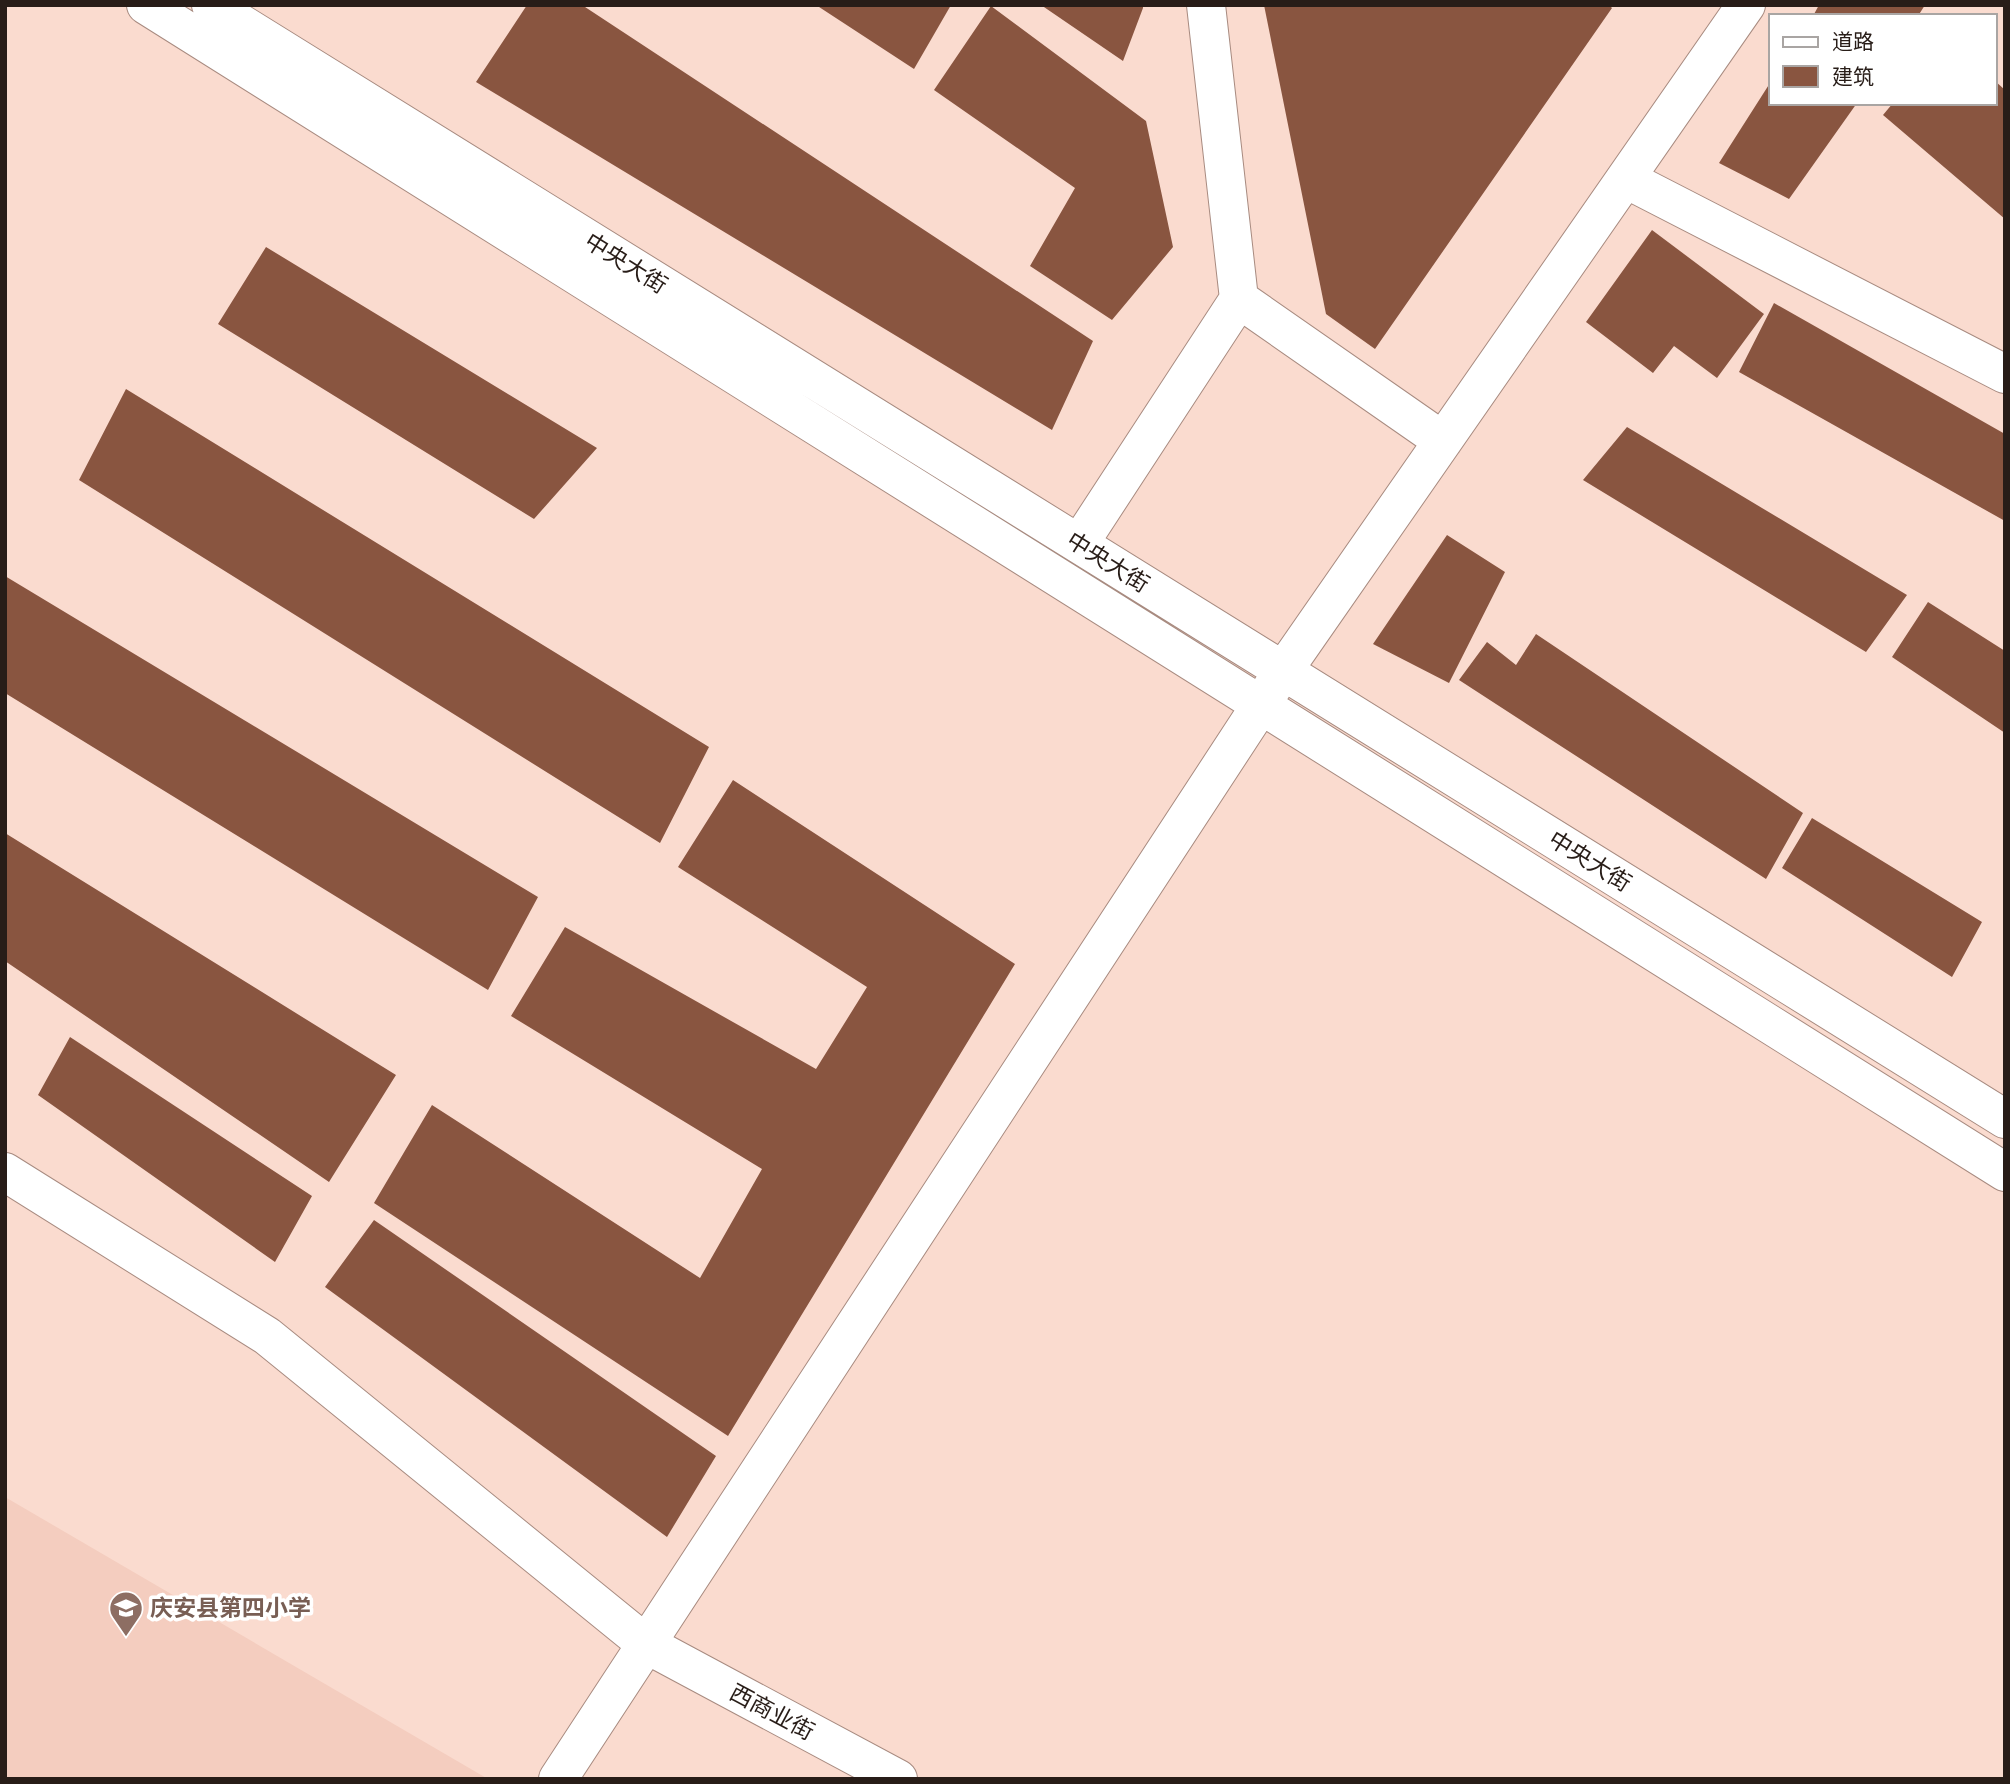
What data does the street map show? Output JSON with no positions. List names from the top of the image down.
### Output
{
  "streets": {
    "street": ["中央大街", "西商业街"]
  },
  "places": {
    "school or university": ["庆安县第四小学"]
  },
  "legend": ["道路", "建筑"]
}
